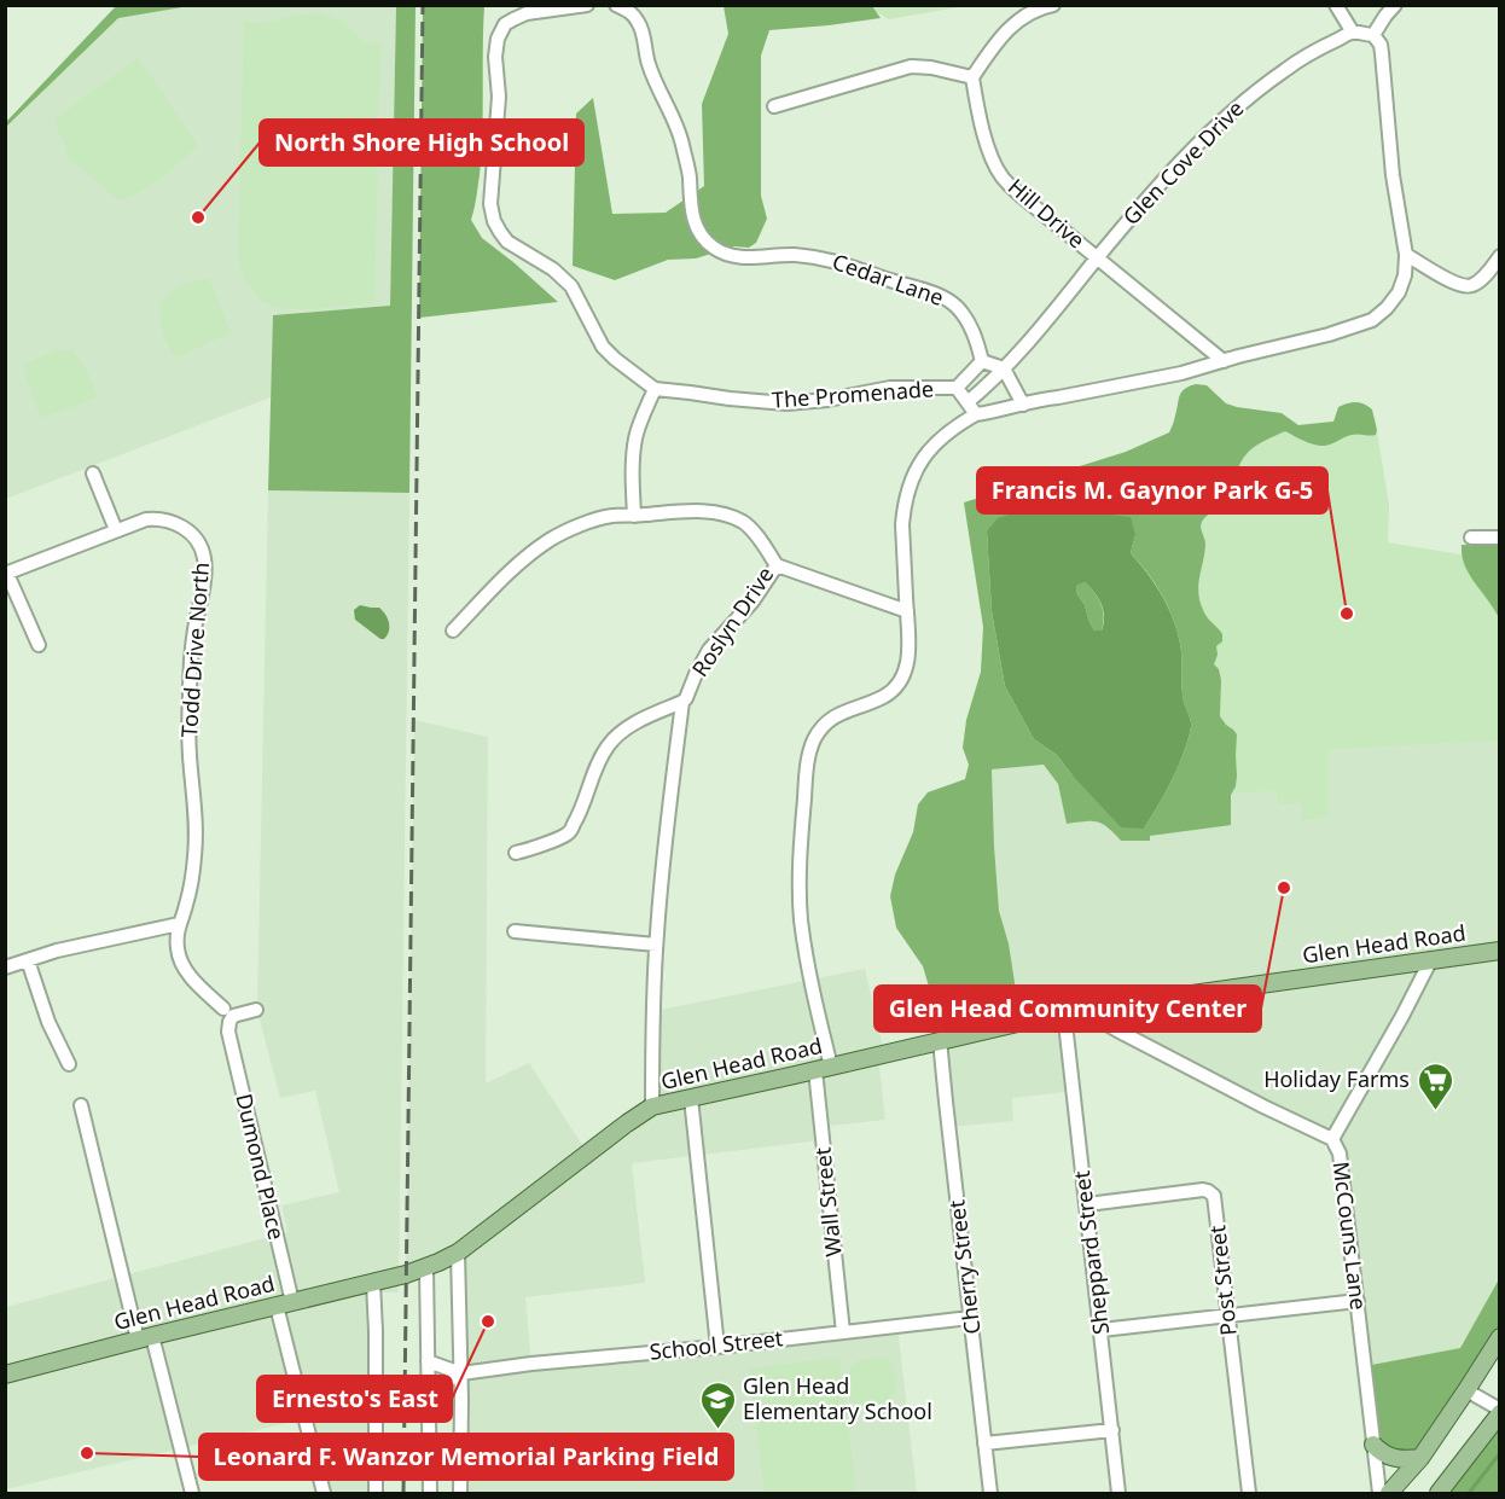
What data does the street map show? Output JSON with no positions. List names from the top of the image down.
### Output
{
  "streets": {
    "main road": ["Glen Head Road"],
    "street": [
      "Glen Cove Drive",
      "Hill Drive",
      "Cedar Lane",
      "The Promenade",
      "Roslyn Drive",
      "Todd Drive North",
      "Dumond Place",
      "Wall Street",
      "McCouns Lane",
      "Sheppard Street",
      "Cherry Street",
      "Post Street",
      "School Street"
    ]
  },
  "crossings": [
    ["Glen Cove Drive", "Hill Drive"],
    ["Glen Cove Drive", "The Promenade"],
    ["Roslyn Drive", "Glen Head Road"],
    ["Glen Head Road", "Dumond Place"],
    ["Glen Head Road", "Wall Street"],
    ["Glen Head Road", "McCouns Lane"],
    ["Glen Head Road", "Sheppard Street"],
    ["Glen Head Road", "Cherry Street"],
    ["Wall Street", "School Street"],
    ["Sheppard Street", "Post Street"],
    ["Cherry Street", "School Street"]
  ],
  "places": {
    "other": [
      "North Shore High School",
      "Francis M. Gaynor Park G-5",
      "Glen Head Community Center",
      "Ernesto's East",
      "Leonard F. Wanzor Memorial Parking Field"
    ],
    "supermarket": ["Holiday Farms"],
    "school or university": ["Glen Head Elementary School"]
  }
}
